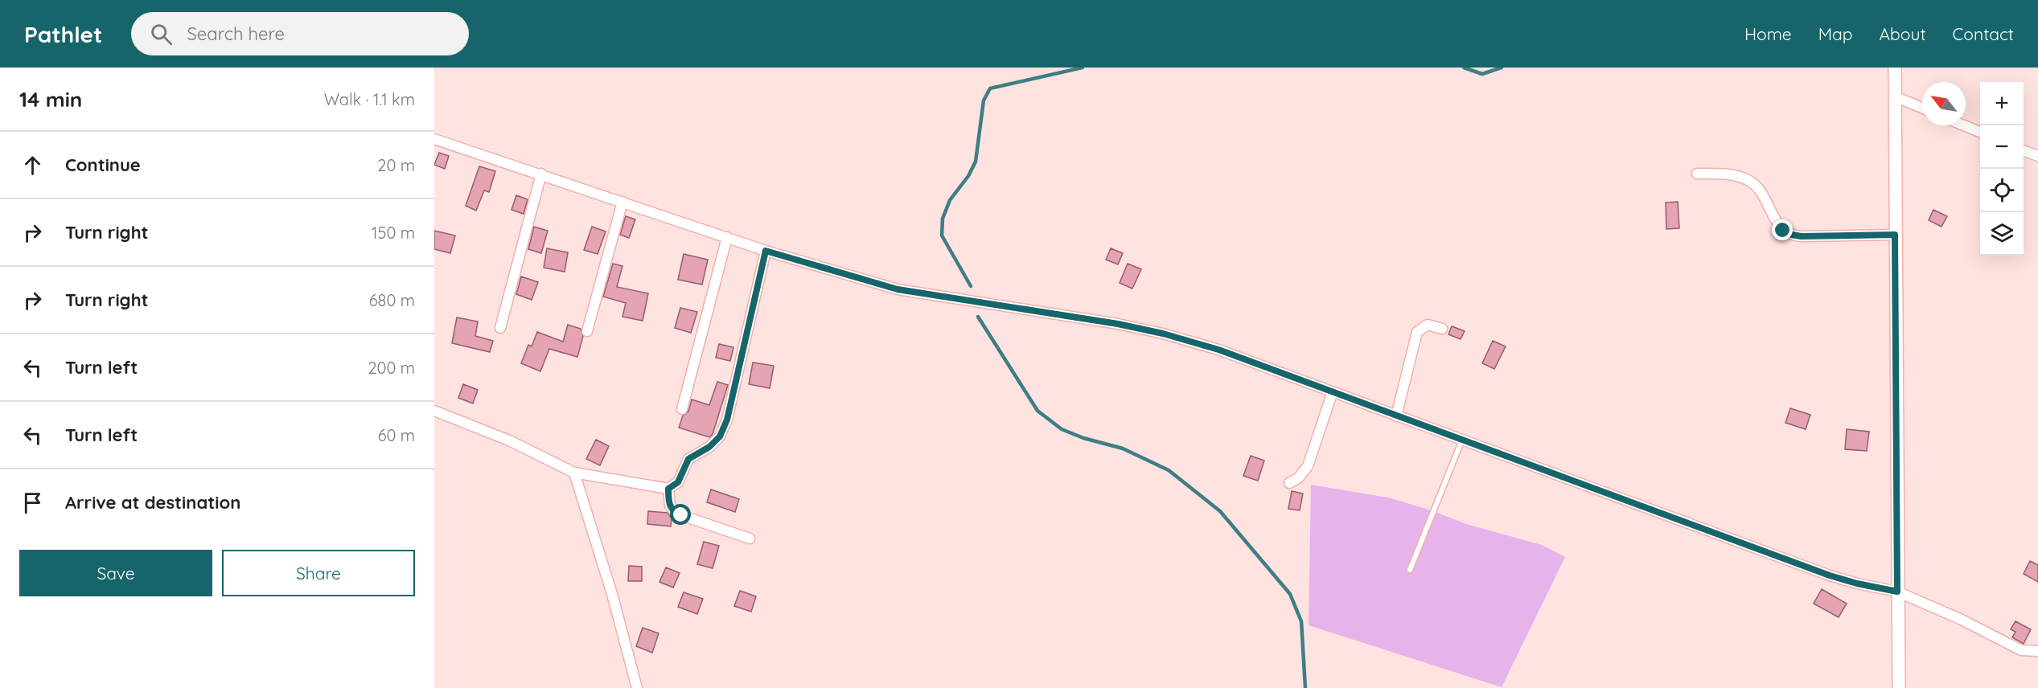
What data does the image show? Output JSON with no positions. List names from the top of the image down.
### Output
{
  "north": "top left",
  "page": {
    "header": "Pathlet",
    "search": "Search here",
    "nav": [
      "Home",
      "Map",
      "About",
      "Contact"
    ],
    "heading": ["14 min", "Walk · 1.1 km"],
    "map_buttons": ["+", "−"],
    "list": [
      ["Continue", "20 m"],
      ["Turn right", "150 m"],
      ["Turn right", "680 m"],
      ["Turn left", "200 m"],
      ["Turn left", "60 m"],
      "Arrive at destination"
    ],
    "buttons": ["Save", "Share"]
  }
}
